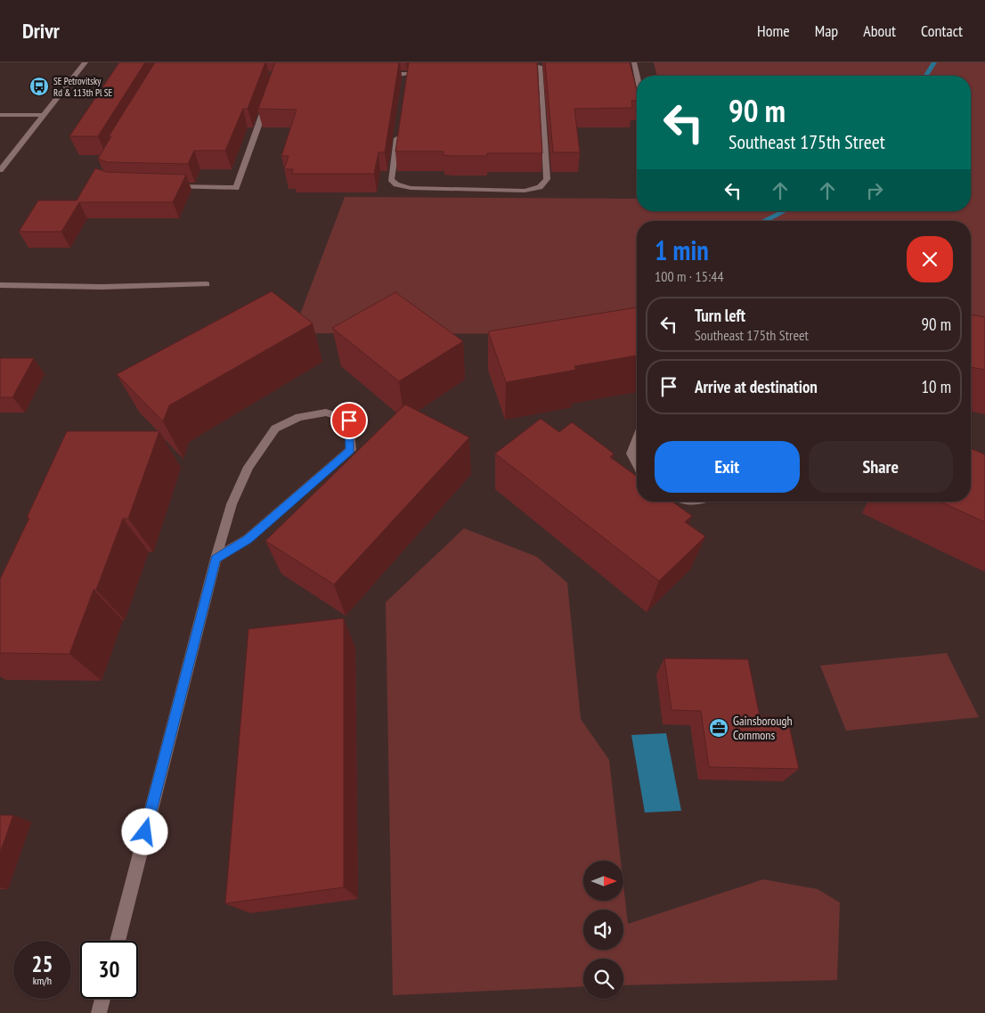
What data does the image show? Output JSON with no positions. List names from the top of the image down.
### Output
{
  "places": {
    "bus stop": ["SE Petrovitsky Rd & 113th Pl SE"],
    "office": ["Gainsborough Commons"]
  },
  "north": "right",
  "page": {
    "header": "Drivr",
    "nav": [
      "Home",
      "Map",
      "About",
      "Contact"
    ],
    "turn": ["90 m", "Southeast 175th Street"],
    "heading": ["1 min", "100 m · 15:44"],
    "list": [
      {
        "name": "Turn left",
        "note": "Southeast 175th Street",
        "value": "90 m"
      },
      {
        "name": "Arrive at destination",
        "value": "10 m"
      }
    ],
    "buttons": ["Exit", "Share"],
    "speed": "25 km/h",
    "limit": "30"
  }
}
